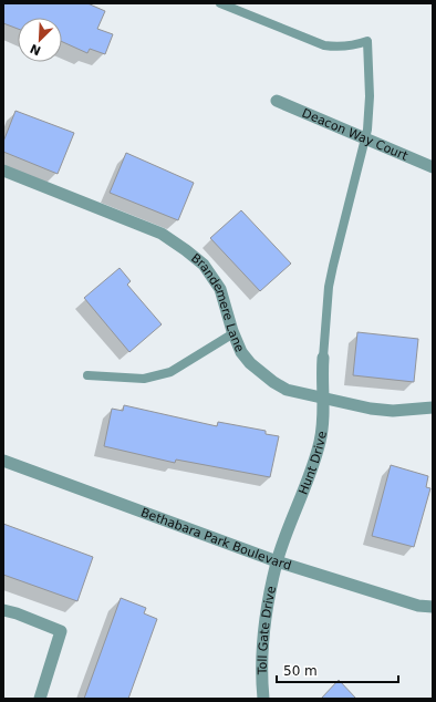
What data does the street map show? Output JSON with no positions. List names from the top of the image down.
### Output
{
  "streets": {
    "street": [
      "Deacon Way Court",
      "Brandemere Lane",
      "Hunt Drive",
      "Bethabara Park Boulevard",
      "Toll Gate Drive"
    ]
  },
  "crossings": [
    ["Brandemere Lane", "Hunt Drive"],
    ["Hunt Drive", "Bethabara Park Boulevard"],
    ["Hunt Drive", "Toll Gate Drive"],
    ["Bethabara Park Boulevard", "Toll Gate Drive"]
  ],
  "scale_bar": "50 m",
  "north": "bottom left"
}
